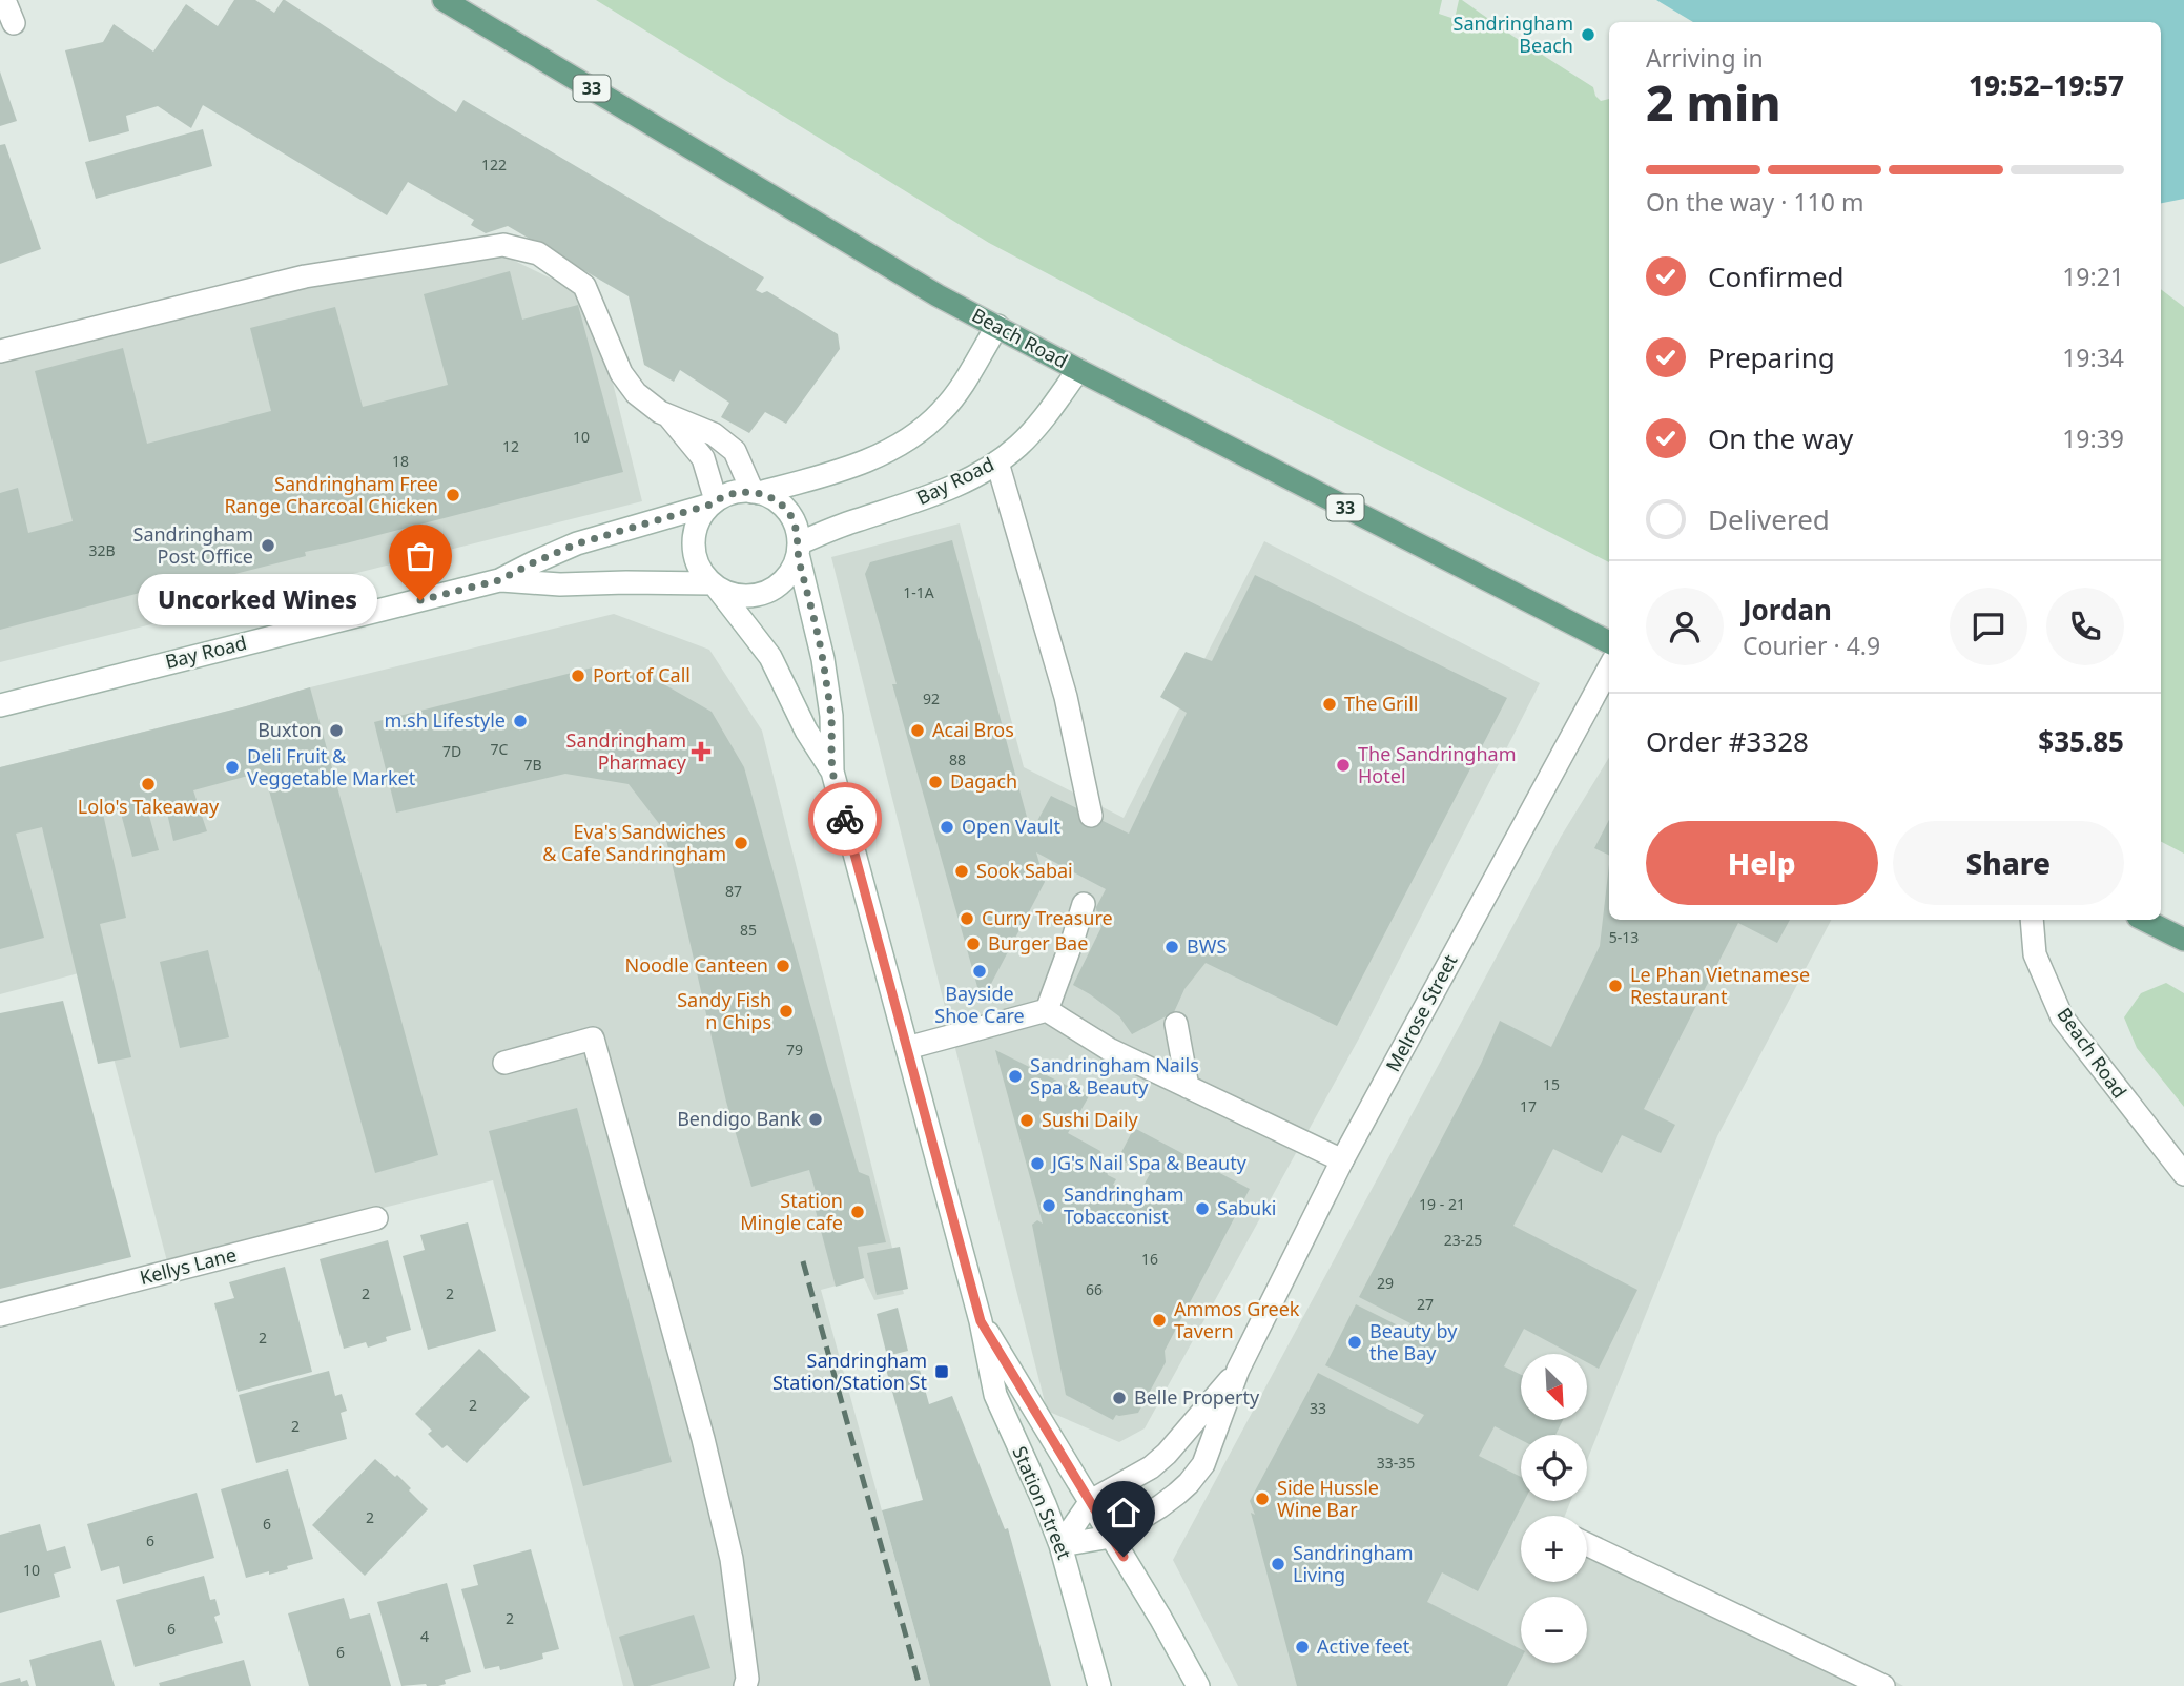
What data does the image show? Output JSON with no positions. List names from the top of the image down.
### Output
{
  "streets": {
    "main road": ["33", "Beach Road"],
    "street": [
      "Bay Road",
      "Melrose Street",
      "Kellys Lane",
      "Station Street"
    ]
  },
  "crossings": [
    ["Beach Road", "Bay Road"],
    ["Bay Road", "Station Street"],
    ["Melrose Street", "Station Street"]
  ],
  "places": {
    "other": [
      "Sandringham Beach",
      "Sandringham Free Range Charcoal Chicken",
      "Sandringham Post Office",
      "Uncorked Wines",
      "Port of Call",
      "The Grill",
      "m.sh Lifestyle",
      "Buxton",
      "Acai Bros",
      "The Sandringham Hotel",
      "Deli Fruit & Veggetable Market",
      "Dagach",
      "Lolo's Takeaway",
      "Open Vault",
      "Eva's Sandwiches & Cafe Sandringham",
      "Sook Sabai",
      "Curry Treasure",
      "Burger Bae",
      "BWS",
      "Noodle Canteen",
      "Bayside Shoe Care",
      "Le Phan Vietnamese Restaurant",
      "Sandy Fish n Chips",
      "Sandringham Nails Spa & Beauty",
      "Bendigo Bank",
      "Sushi Daily",
      "JG's Nail Spa & Beauty",
      "Sandringham Tobacconist",
      "Sabuki",
      "Station Mingle cafe",
      "Ammos Greek Tavern",
      "Beauty by the Bay",
      "Belle Property",
      "Side Hussle Wine Bar",
      "Sandringham Living",
      "Active feet"
    ],
    "health": ["Sandringham Pharmacy"],
    "transit": ["Sandringham Station/Station St"]
  },
  "house_numbers": [
    "122",
    "10",
    "12",
    "18",
    "32B",
    "1-1A",
    "92",
    "7C",
    "7D",
    "88",
    "7B",
    "87",
    "85",
    "5-13",
    "79",
    "15",
    "17",
    "19 - 21",
    "23-25",
    "16",
    "29",
    "66",
    "2",
    "2",
    "27",
    "2",
    "2",
    "33",
    "2",
    "33-35",
    "2",
    "6",
    "6",
    "10",
    "2",
    "6",
    "4",
    "6"
  ],
  "north": "bottom right",
  "page": {
    "heading": ["2 min", "Arriving in", "19:52–19:57"],
    "panel": [
      "Jordan",
      "Courier · 4.9",
      "Order #3328",
      "$35.85"
    ],
    "bar": "On the way · 110 m",
    "list": [
      ["Confirmed", "19:21"],
      ["Preparing", "19:34"],
      ["On the way", "19:39"],
      "Delivered"
    ],
    "bubble": "Uncorked Wines",
    "buttons": ["Help", "Share"],
    "map_buttons": ["+", "−"]
  }
}
